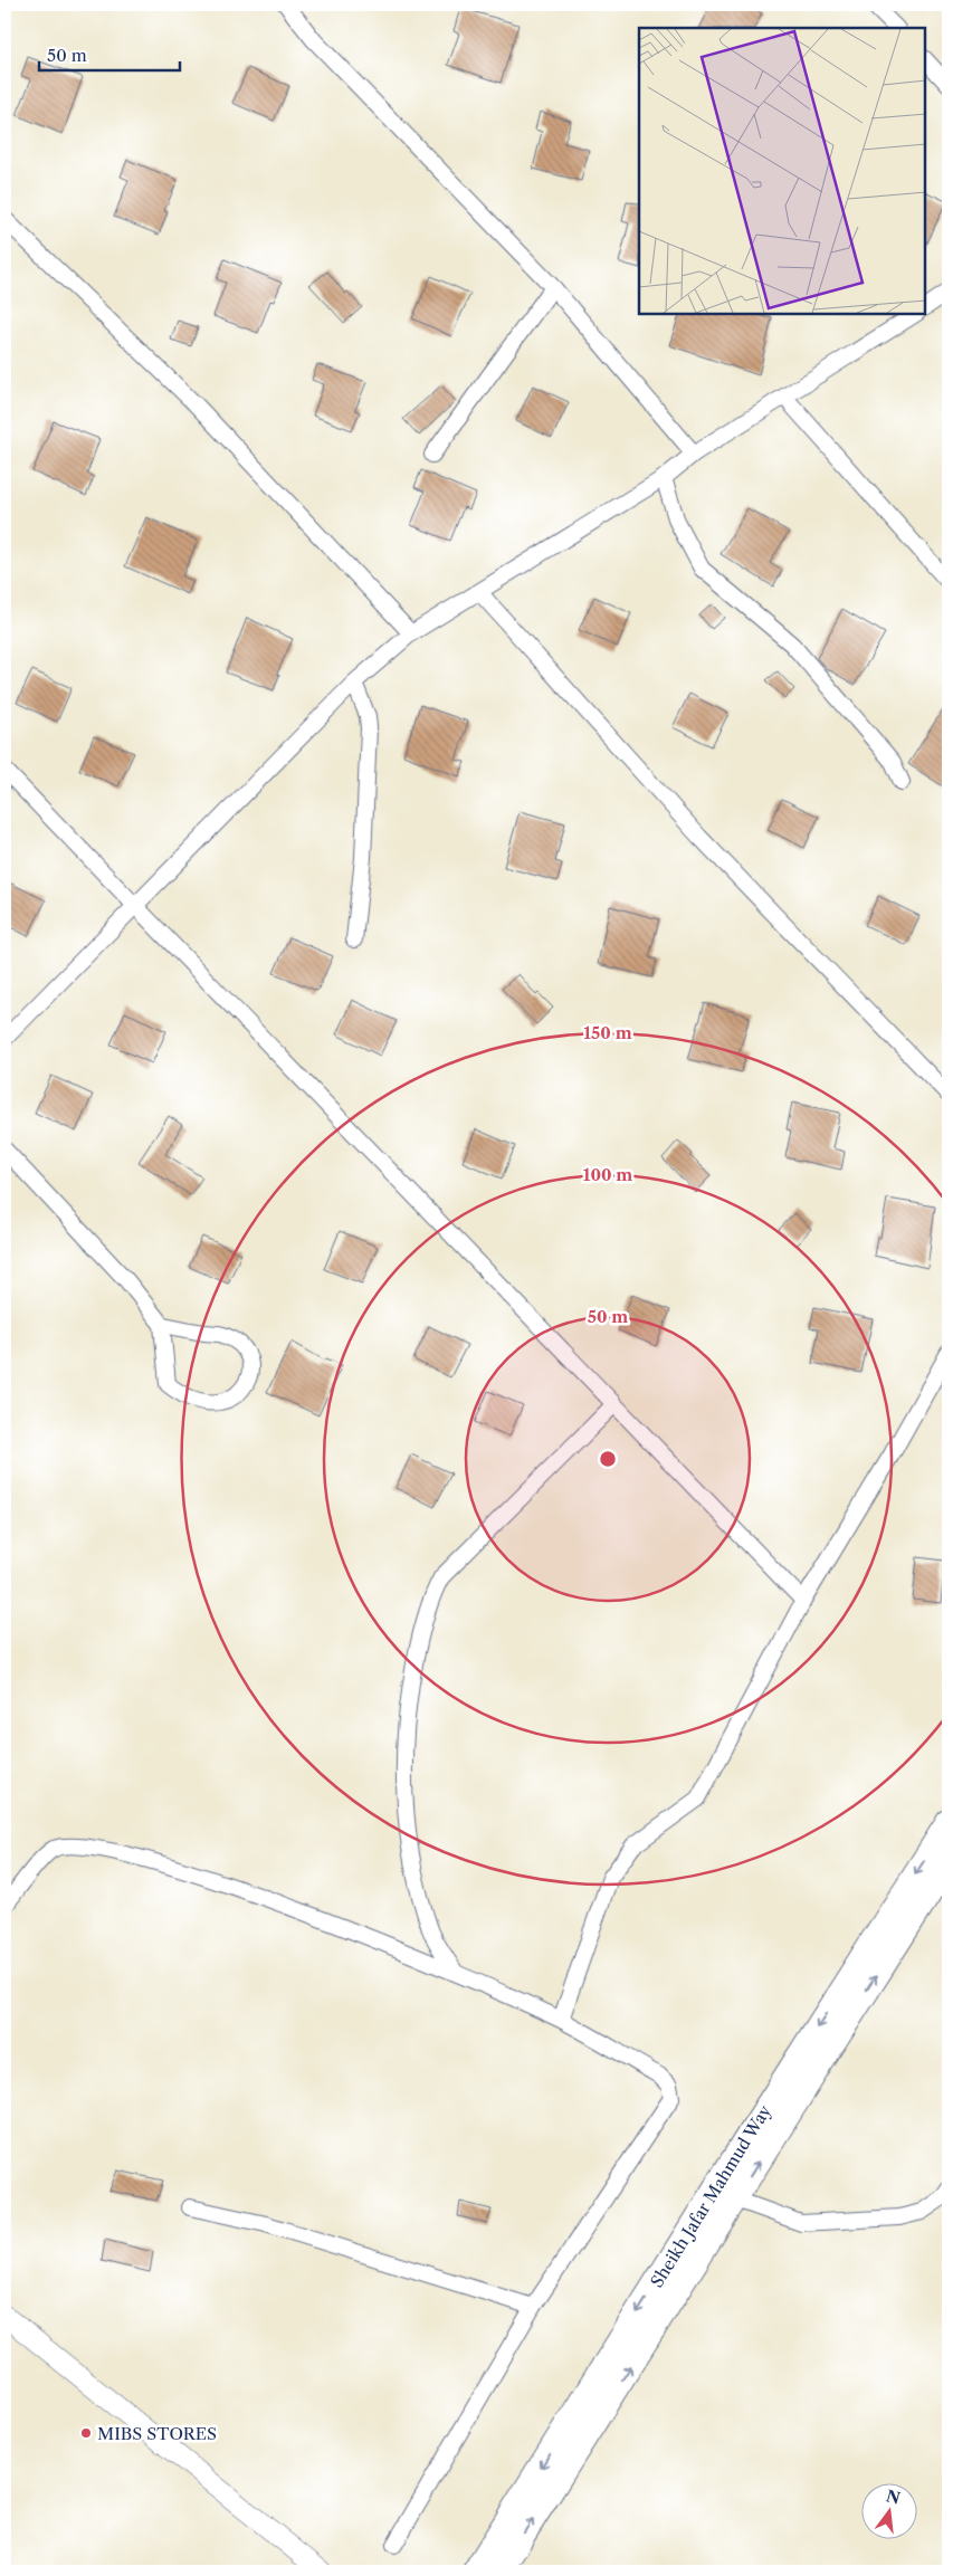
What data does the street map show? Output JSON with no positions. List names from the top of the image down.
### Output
{
  "streets": {
    "main road": ["Sheikh Jafar Mahmud Way"]
  },
  "places": ["MIBS STORES"],
  "scale_bar": "50 m",
  "north": "top",
  "rings": ["150 m", "100 m", "50 m"]
}
